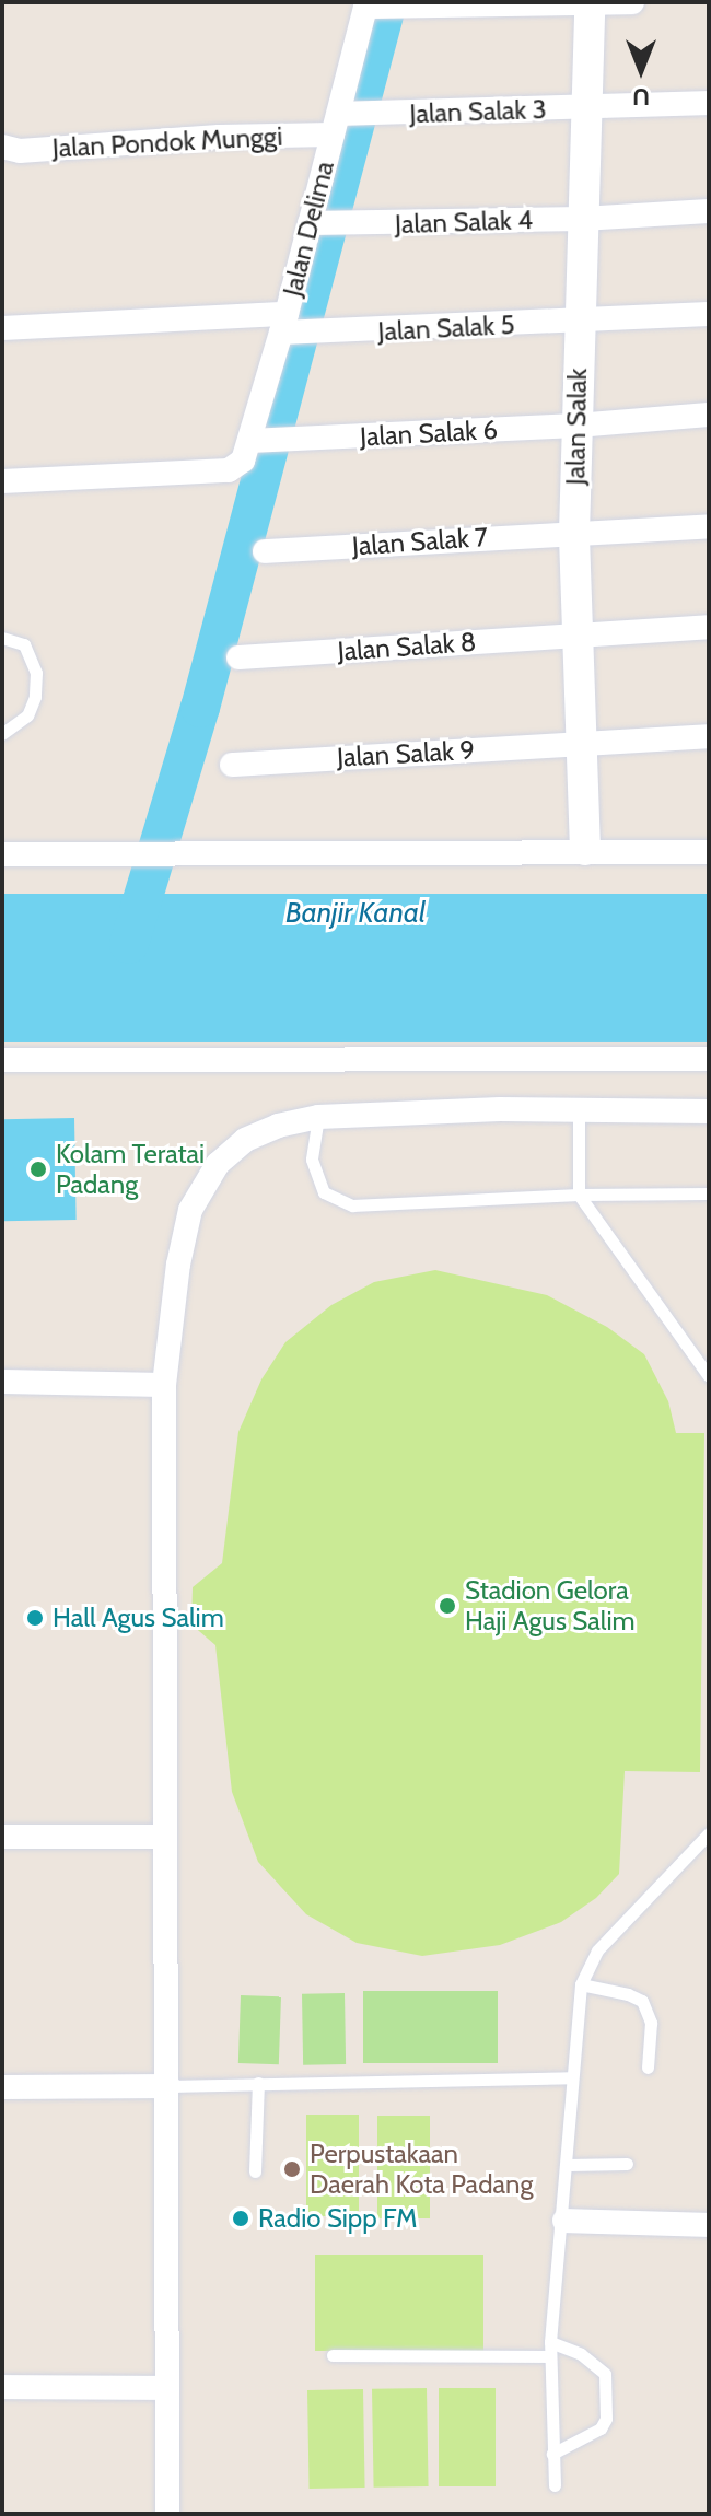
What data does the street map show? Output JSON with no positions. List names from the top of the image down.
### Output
{
  "streets": {
    "street": [
      "Jalan Salak 3",
      "Jalan Pondok Munggi",
      "Jalan Salak 4",
      "Jalan Delima",
      "Jalan Salak 5",
      "Jalan Salak",
      "Jalan Salak 6",
      "Jalan Salak 7",
      "Jalan Salak 8",
      "Jalan Salak 9"
    ]
  },
  "crossings": [
    ["Jalan Salak 3", "Jalan Pondok Munggi"],
    ["Jalan Salak 3", "Jalan Delima"],
    ["Jalan Salak 3", "Jalan Salak"],
    ["Jalan Pondok Munggi", "Jalan Delima"],
    ["Jalan Salak 4", "Jalan Delima"],
    ["Jalan Salak 4", "Jalan Salak"],
    ["Jalan Delima", "Jalan Salak 5"],
    ["Jalan Delima", "Jalan Salak 6"],
    ["Jalan Salak 5", "Jalan Salak"],
    ["Jalan Salak", "Jalan Salak 6"],
    ["Jalan Salak", "Jalan Salak 7"],
    ["Jalan Salak", "Jalan Salak 8"],
    ["Jalan Salak", "Jalan Salak 9"]
  ],
  "water": ["Banjir Kanal"],
  "places": [
    "Kolam Teratai Padang",
    "Stadion Gelora Haji Agus Salim",
    "Hall Agus Salim",
    "Perpustakaan Daerah Kota Padang",
    "Radio Sipp FM"
  ],
  "north": "bottom"
}
